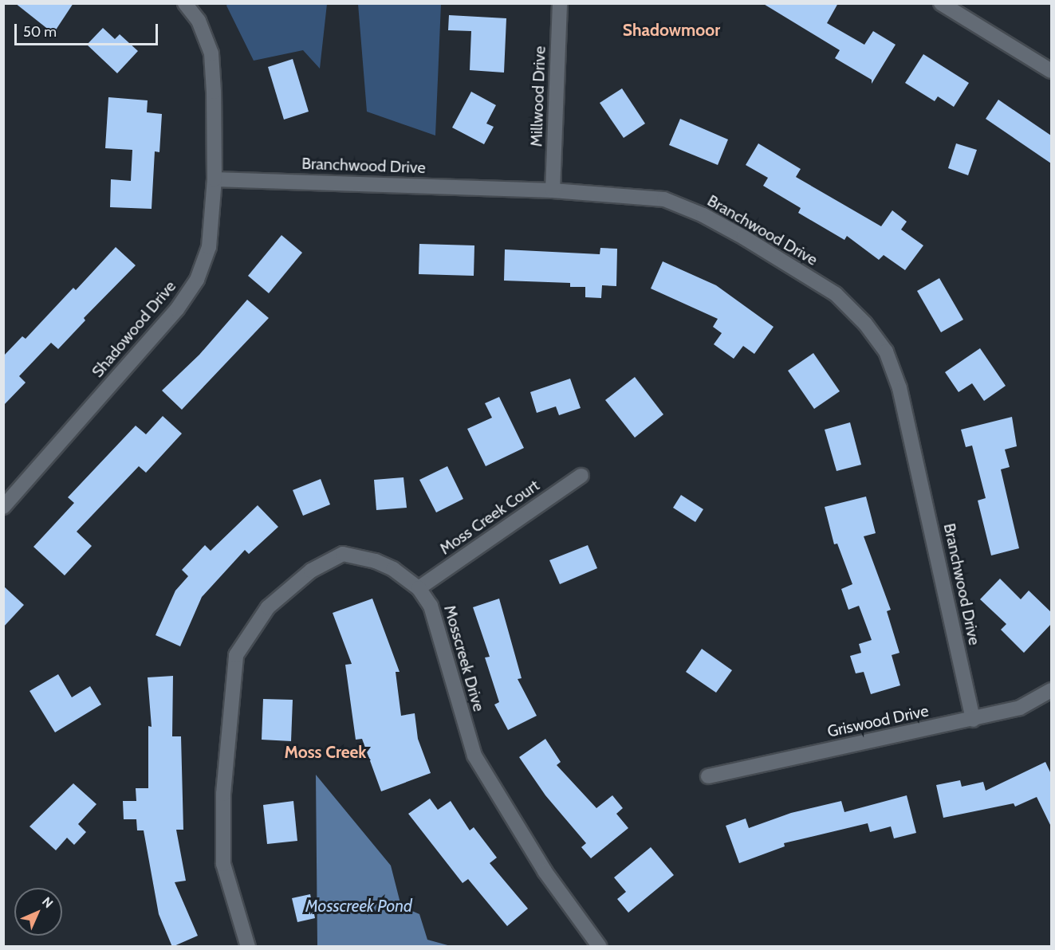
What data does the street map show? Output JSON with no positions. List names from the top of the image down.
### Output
{
  "streets": {
    "street": [
      "Millwood Drive",
      "Branchwood Drive",
      "Shadowood Drive",
      "Moss Creek Court",
      "Mosscreek Drive",
      "Griswood Drive"
    ]
  },
  "crossings": [
    ["Millwood Drive", "Branchwood Drive"],
    ["Branchwood Drive", "Shadowood Drive"],
    ["Branchwood Drive", "Griswood Drive"],
    ["Moss Creek Court", "Mosscreek Drive"]
  ],
  "districts": ["Shadowmoor", "Moss Creek"],
  "water": ["Mosscreek Pond"],
  "scale_bar": "50 m",
  "north": "top right"
}
